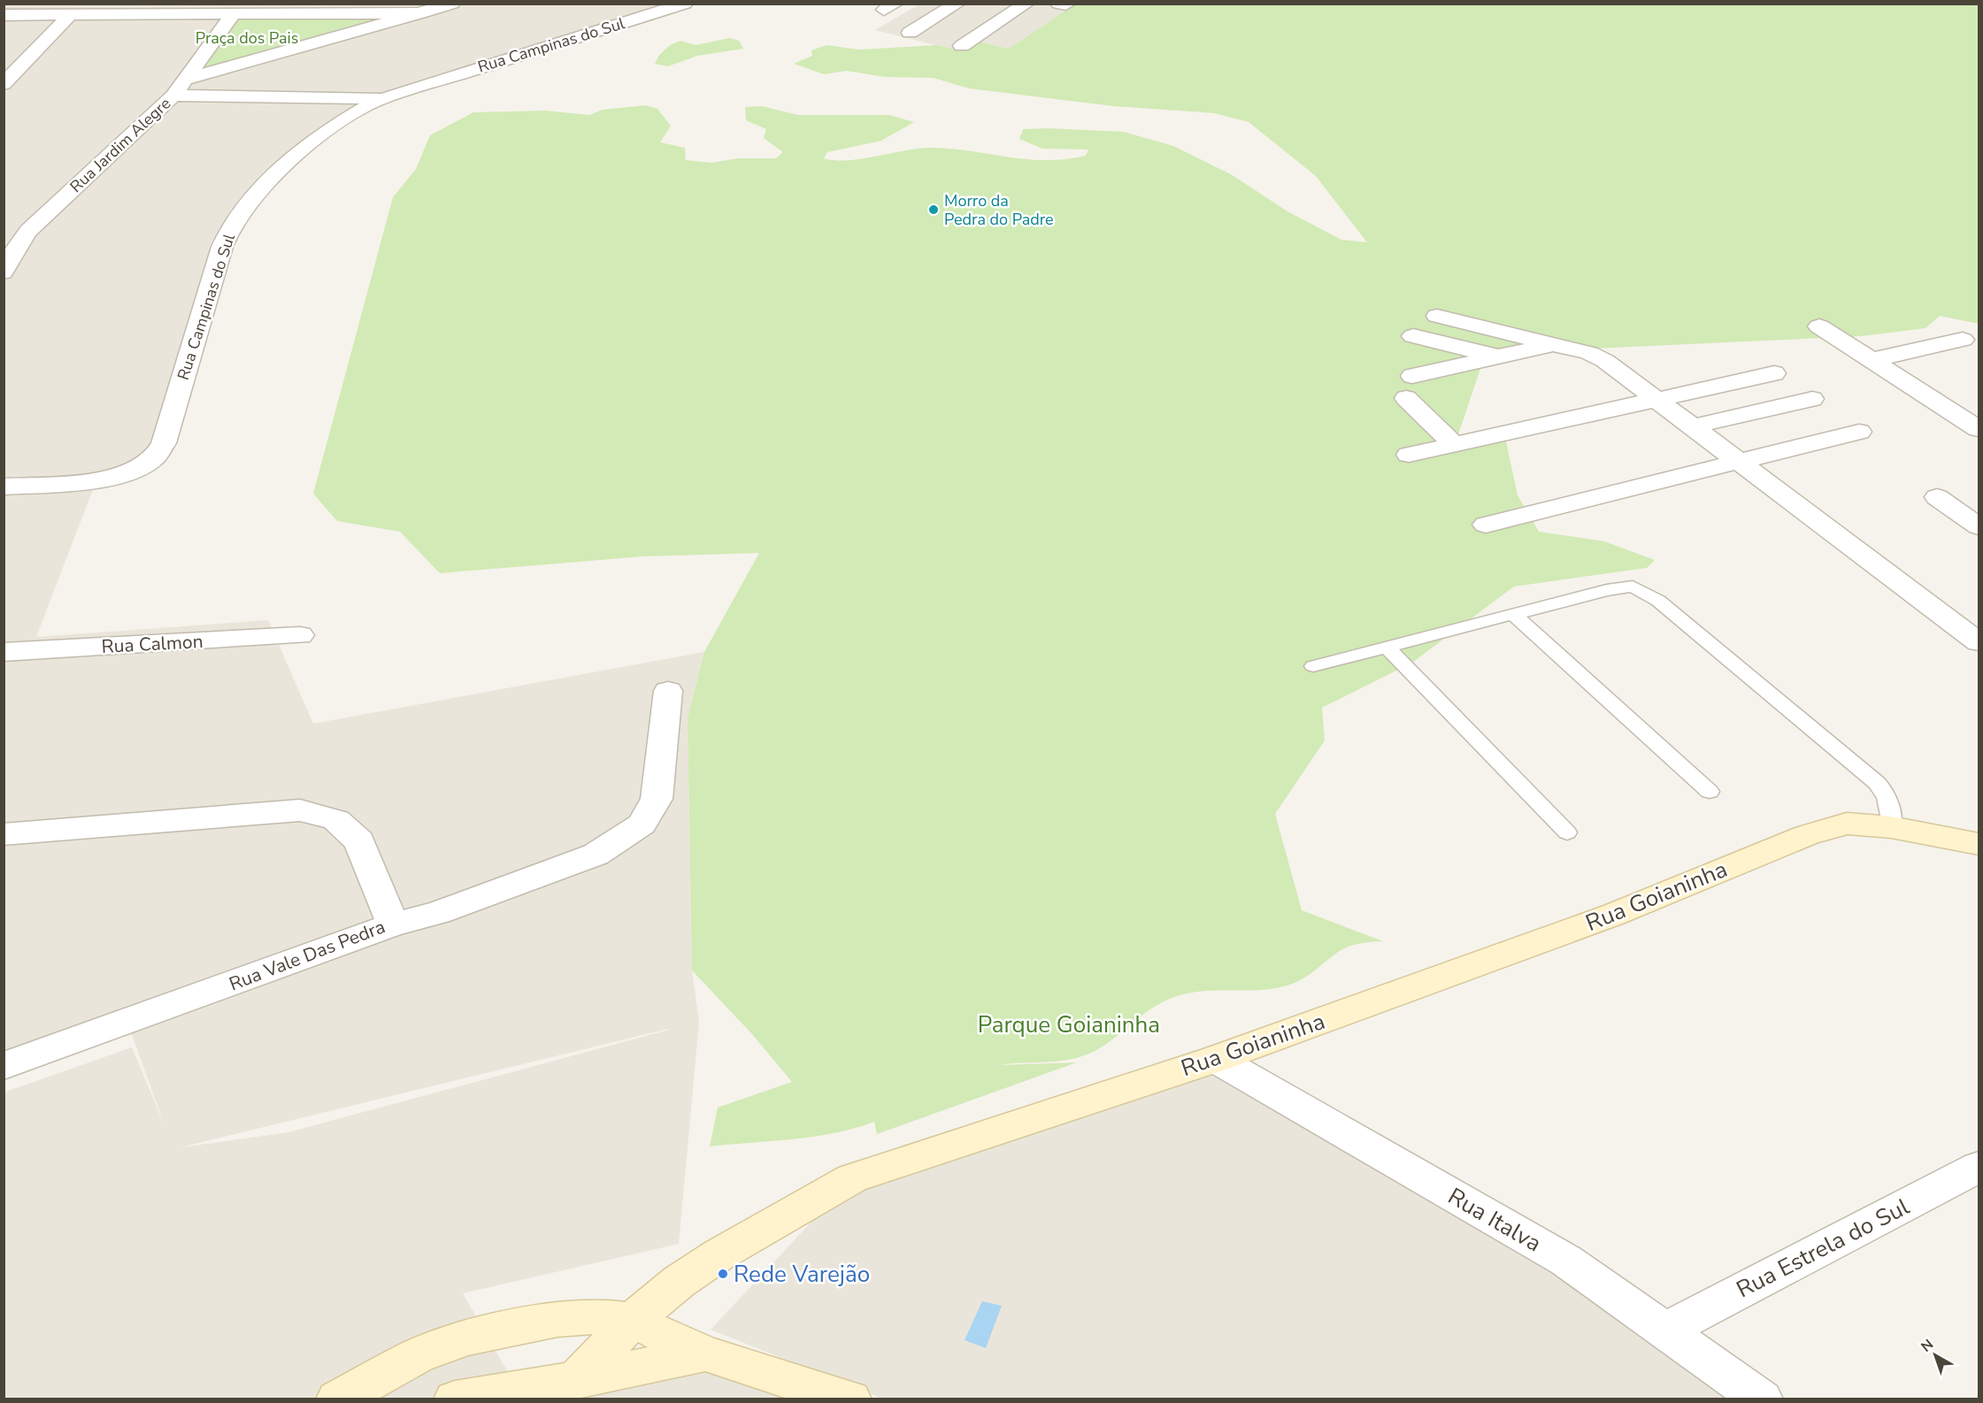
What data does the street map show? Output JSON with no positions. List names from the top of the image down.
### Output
{
  "streets": {
    "street": [
      "Rua Campinas do Sul",
      "Rua Jardim Alegre",
      "Rua Calmon",
      "Rua Goianinha",
      "Rua Vale Das Pedra",
      "Rua Italva",
      "Rua Estrela do Sul"
    ]
  },
  "crossings": [
    ["Rua Goianinha", "Rua Italva"],
    ["Rua Italva", "Rua Estrela do Sul"]
  ],
  "parks": ["Praça dos Pais", "Parque Goianinha"],
  "places": ["Morro da Pedra do Padre", "Rede Varejão"],
  "north": "top left"
}
